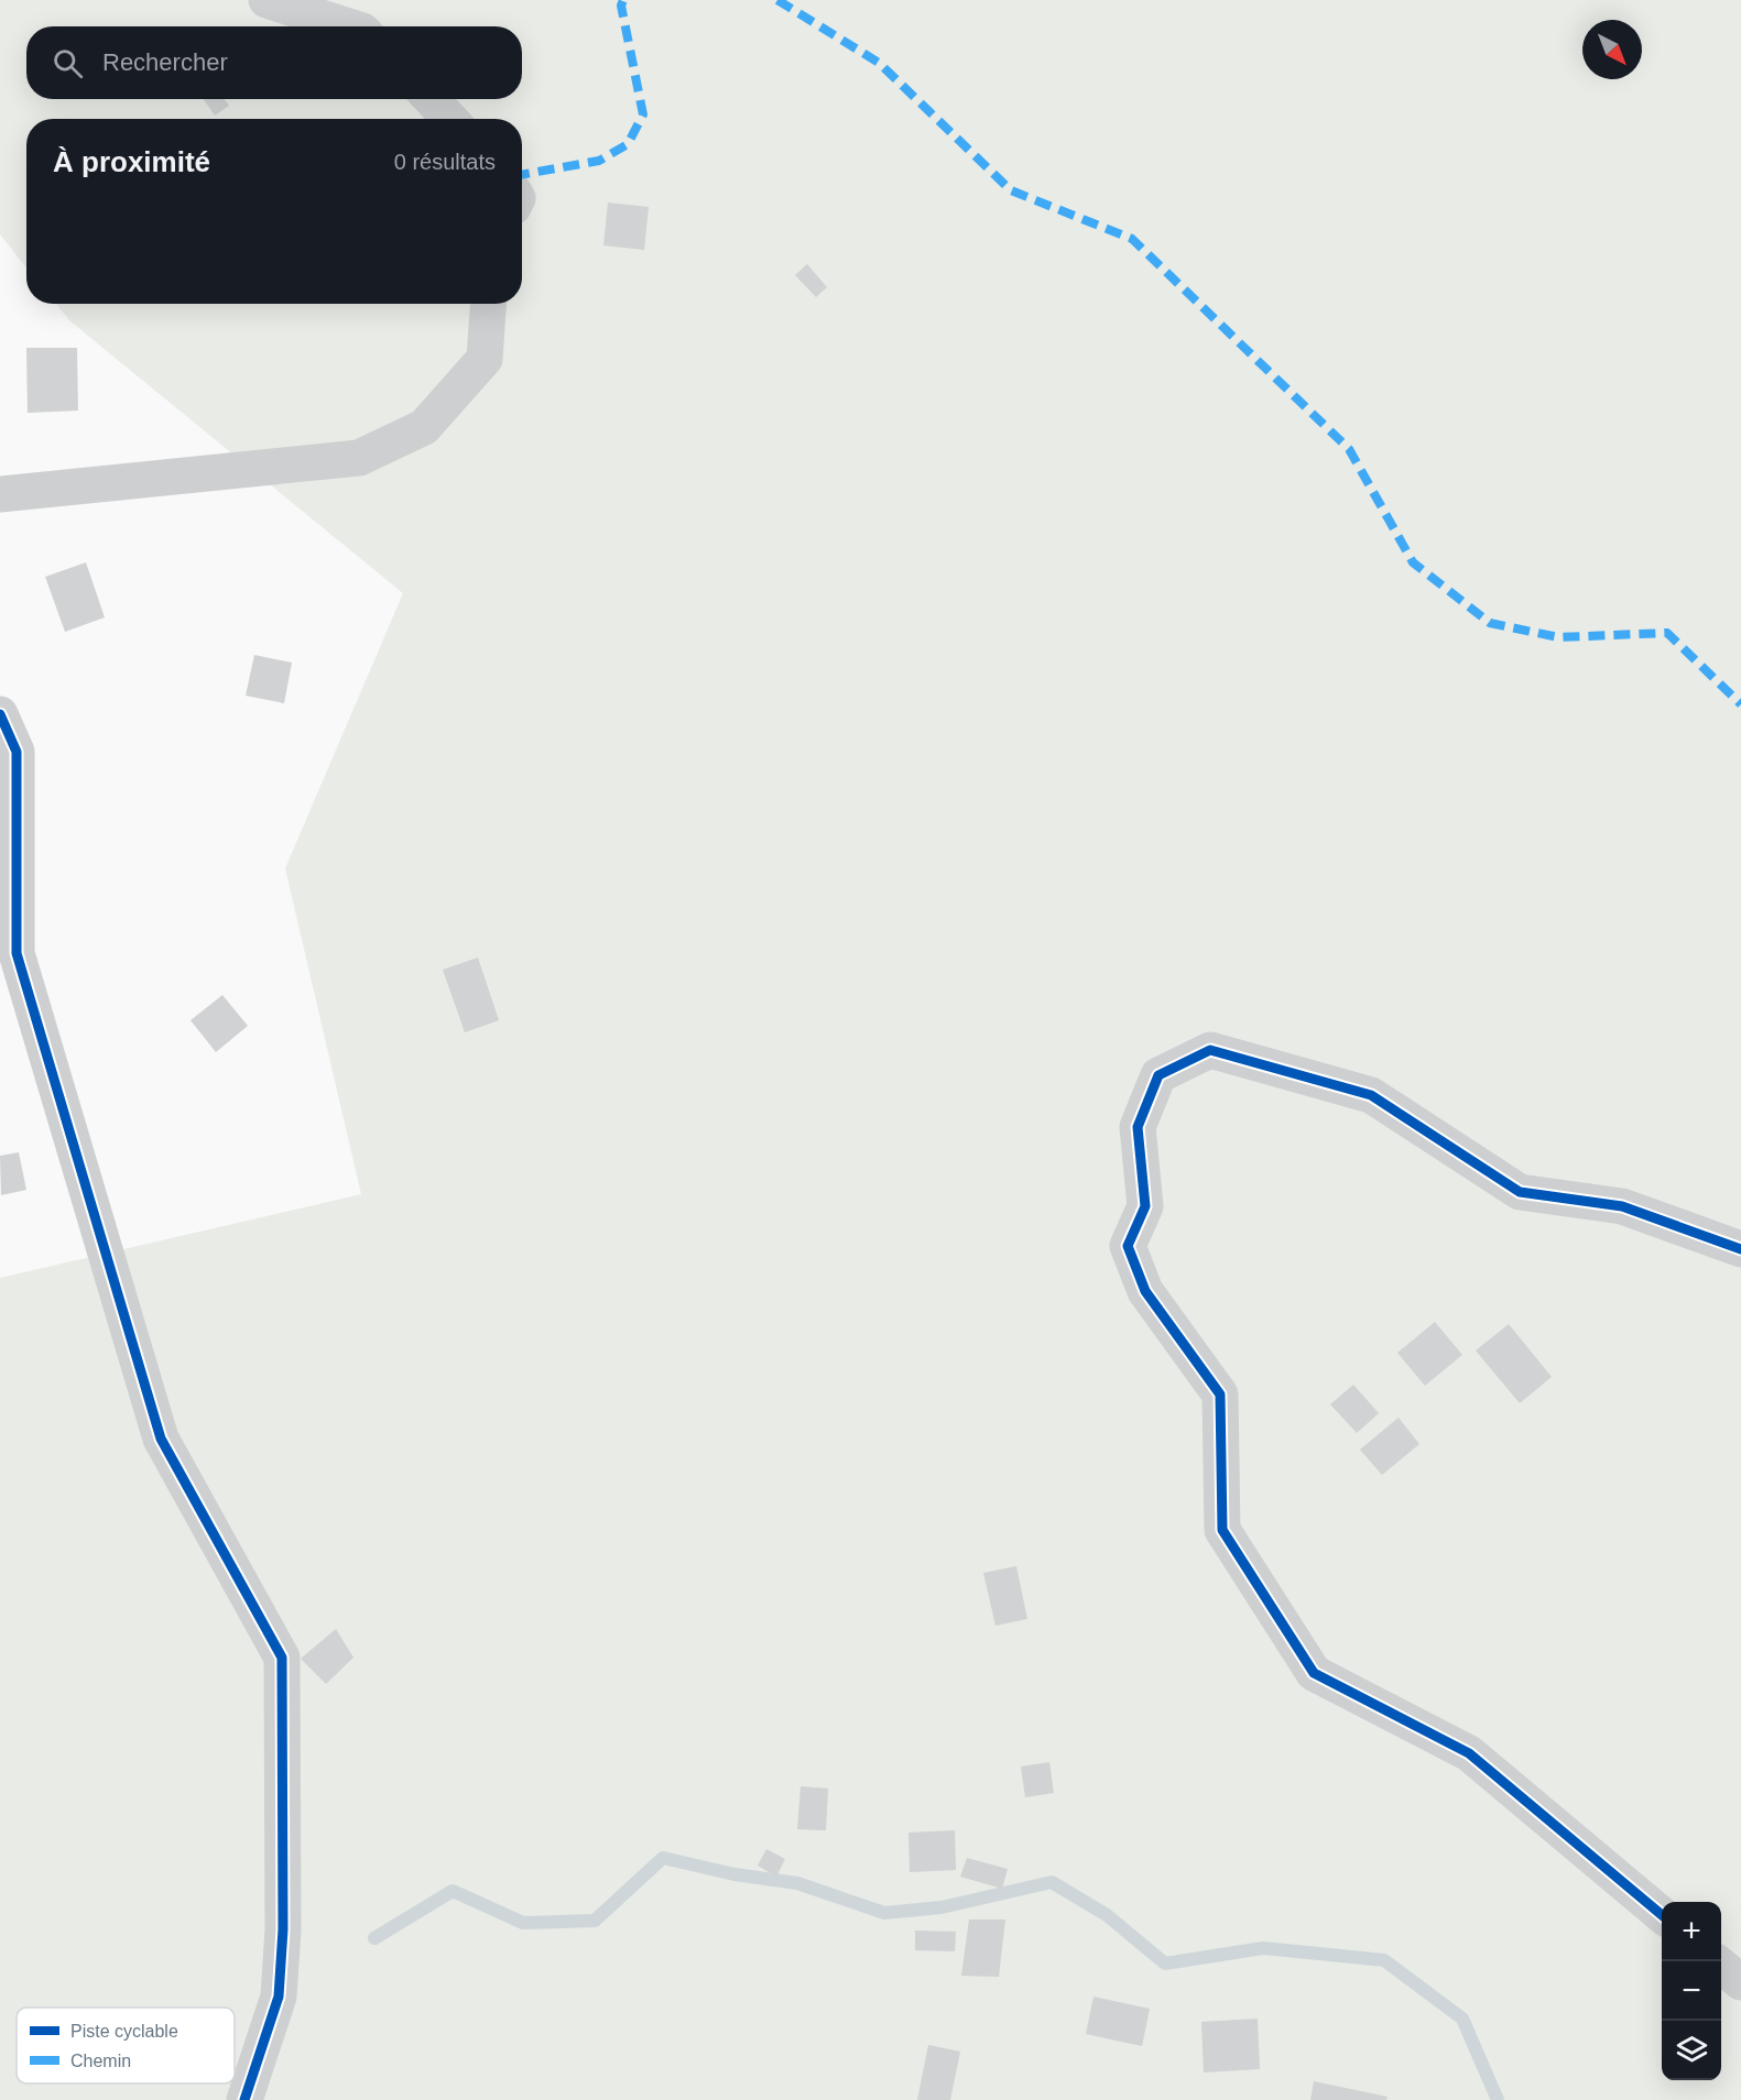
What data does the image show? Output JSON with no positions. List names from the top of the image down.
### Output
{
  "legend": ["Piste cyclable", "Chemin"],
  "north": "bottom right",
  "page": {
    "search": "Rechercher",
    "heading": ["À proximité", "0 résultats"],
    "map_buttons": ["+", "−"]
  }
}
